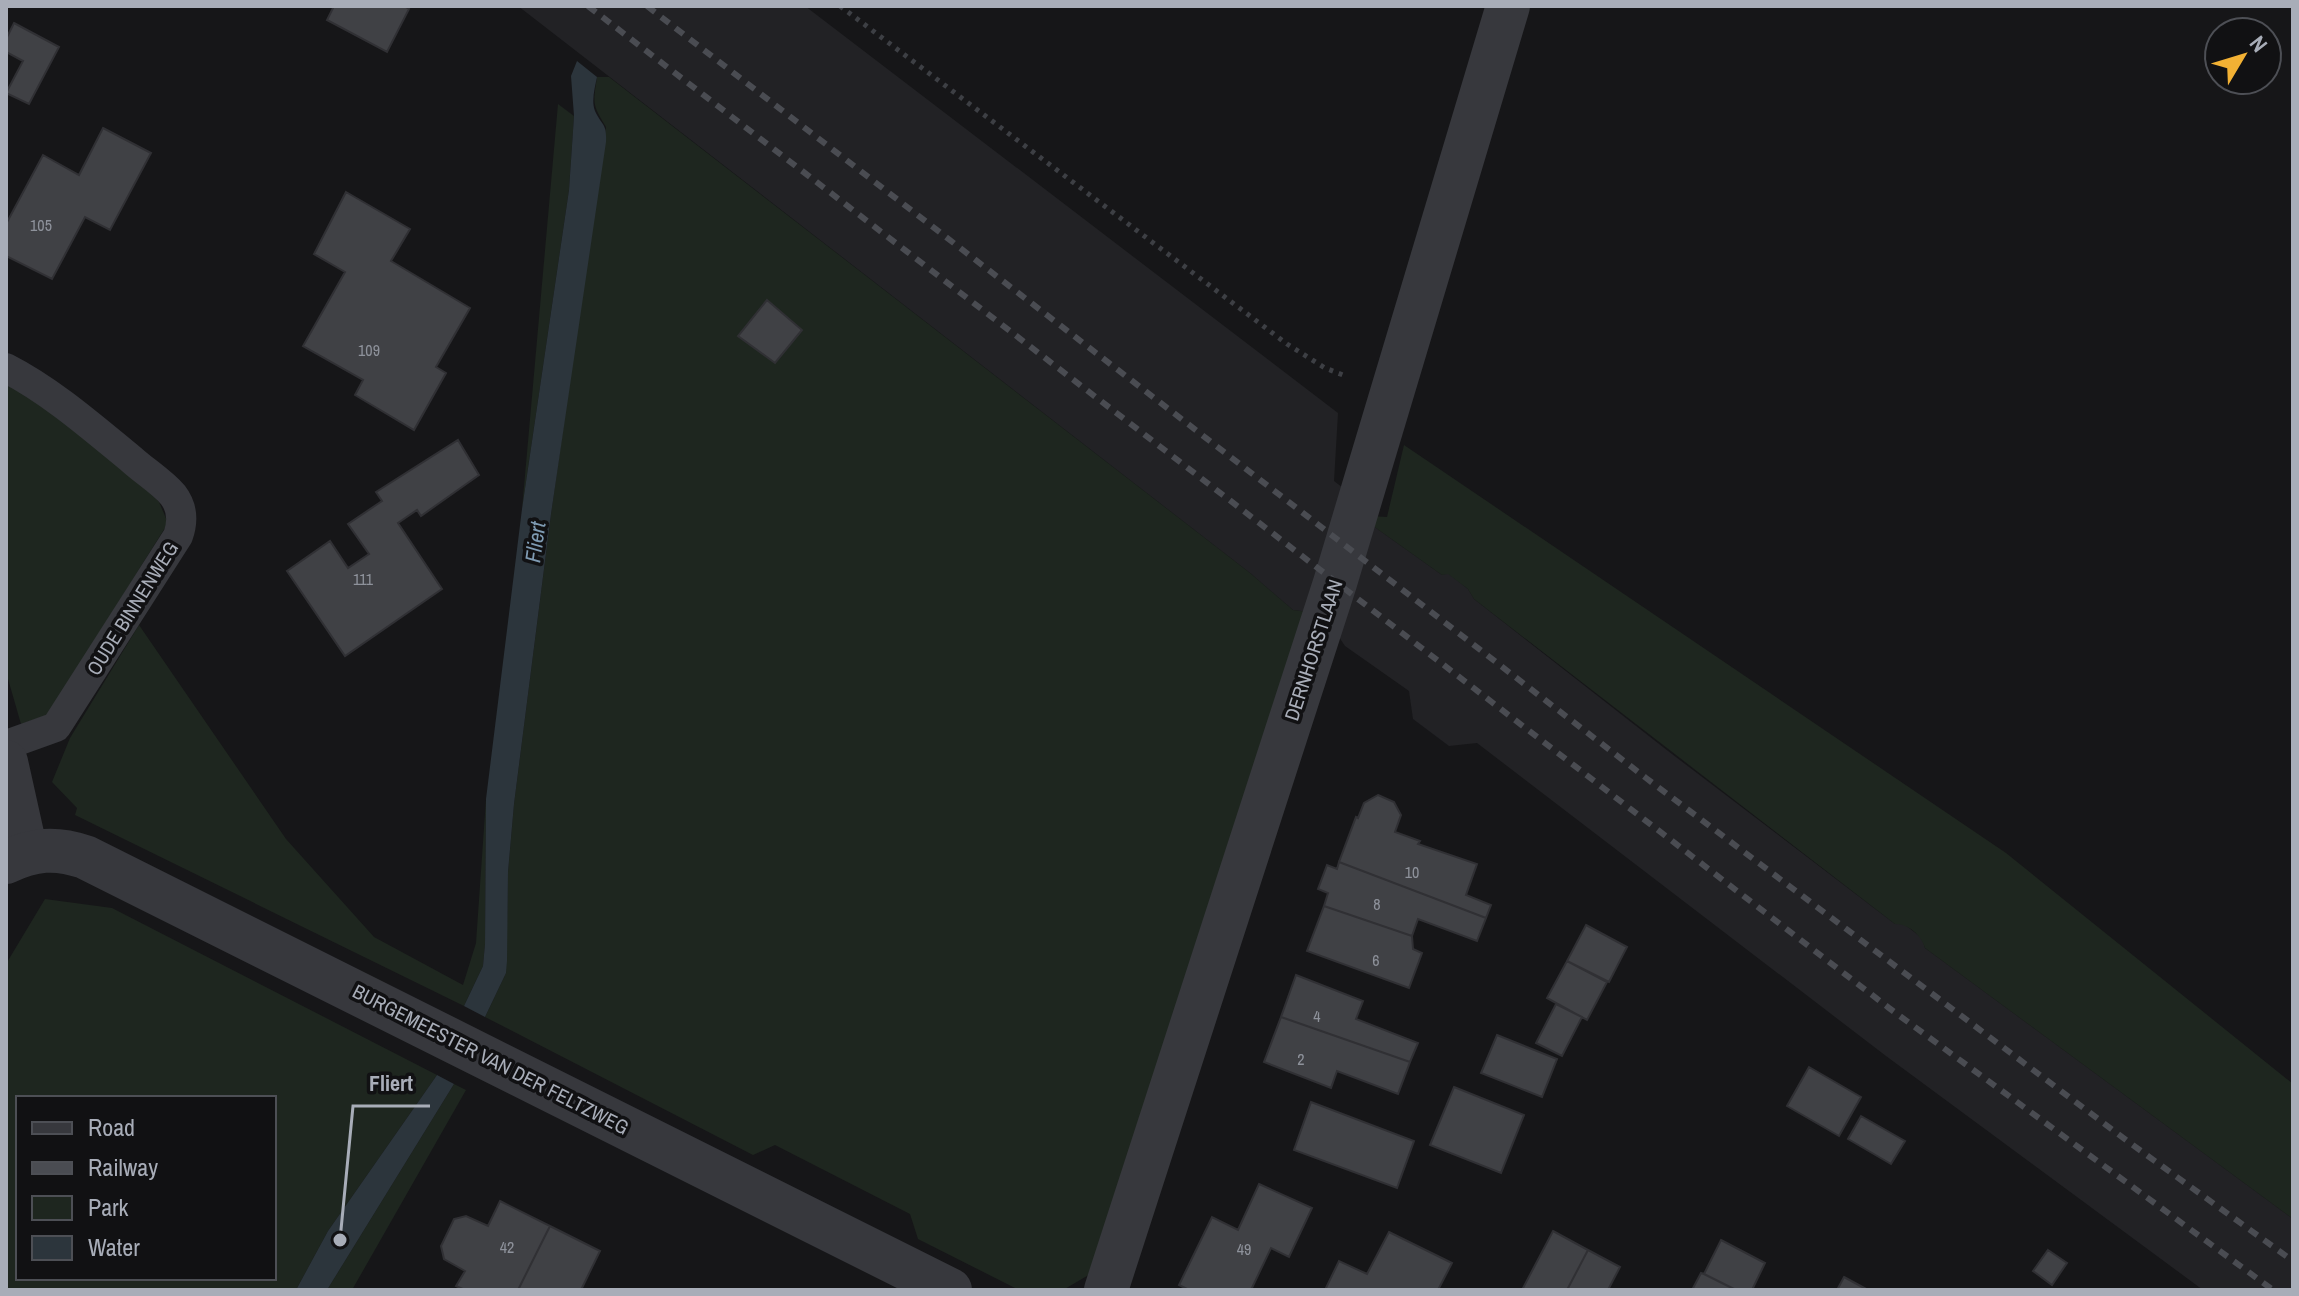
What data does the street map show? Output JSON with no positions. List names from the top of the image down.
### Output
{
  "streets": {
    "street": ["DERNHORSTLAAN", "BURGEMEESTER VAN DER FELTZWEG"],
    "lane": ["OUDE BINNENWEG"]
  },
  "water": ["Fliert"],
  "places": ["Fliert"],
  "house_numbers": [
    "105",
    "109",
    "111",
    "10",
    "8",
    "6",
    "4",
    "2",
    "42",
    "49"
  ],
  "legend": [
    "Road",
    "Railway",
    "Park",
    "Water"
  ],
  "north": "top right"
}
